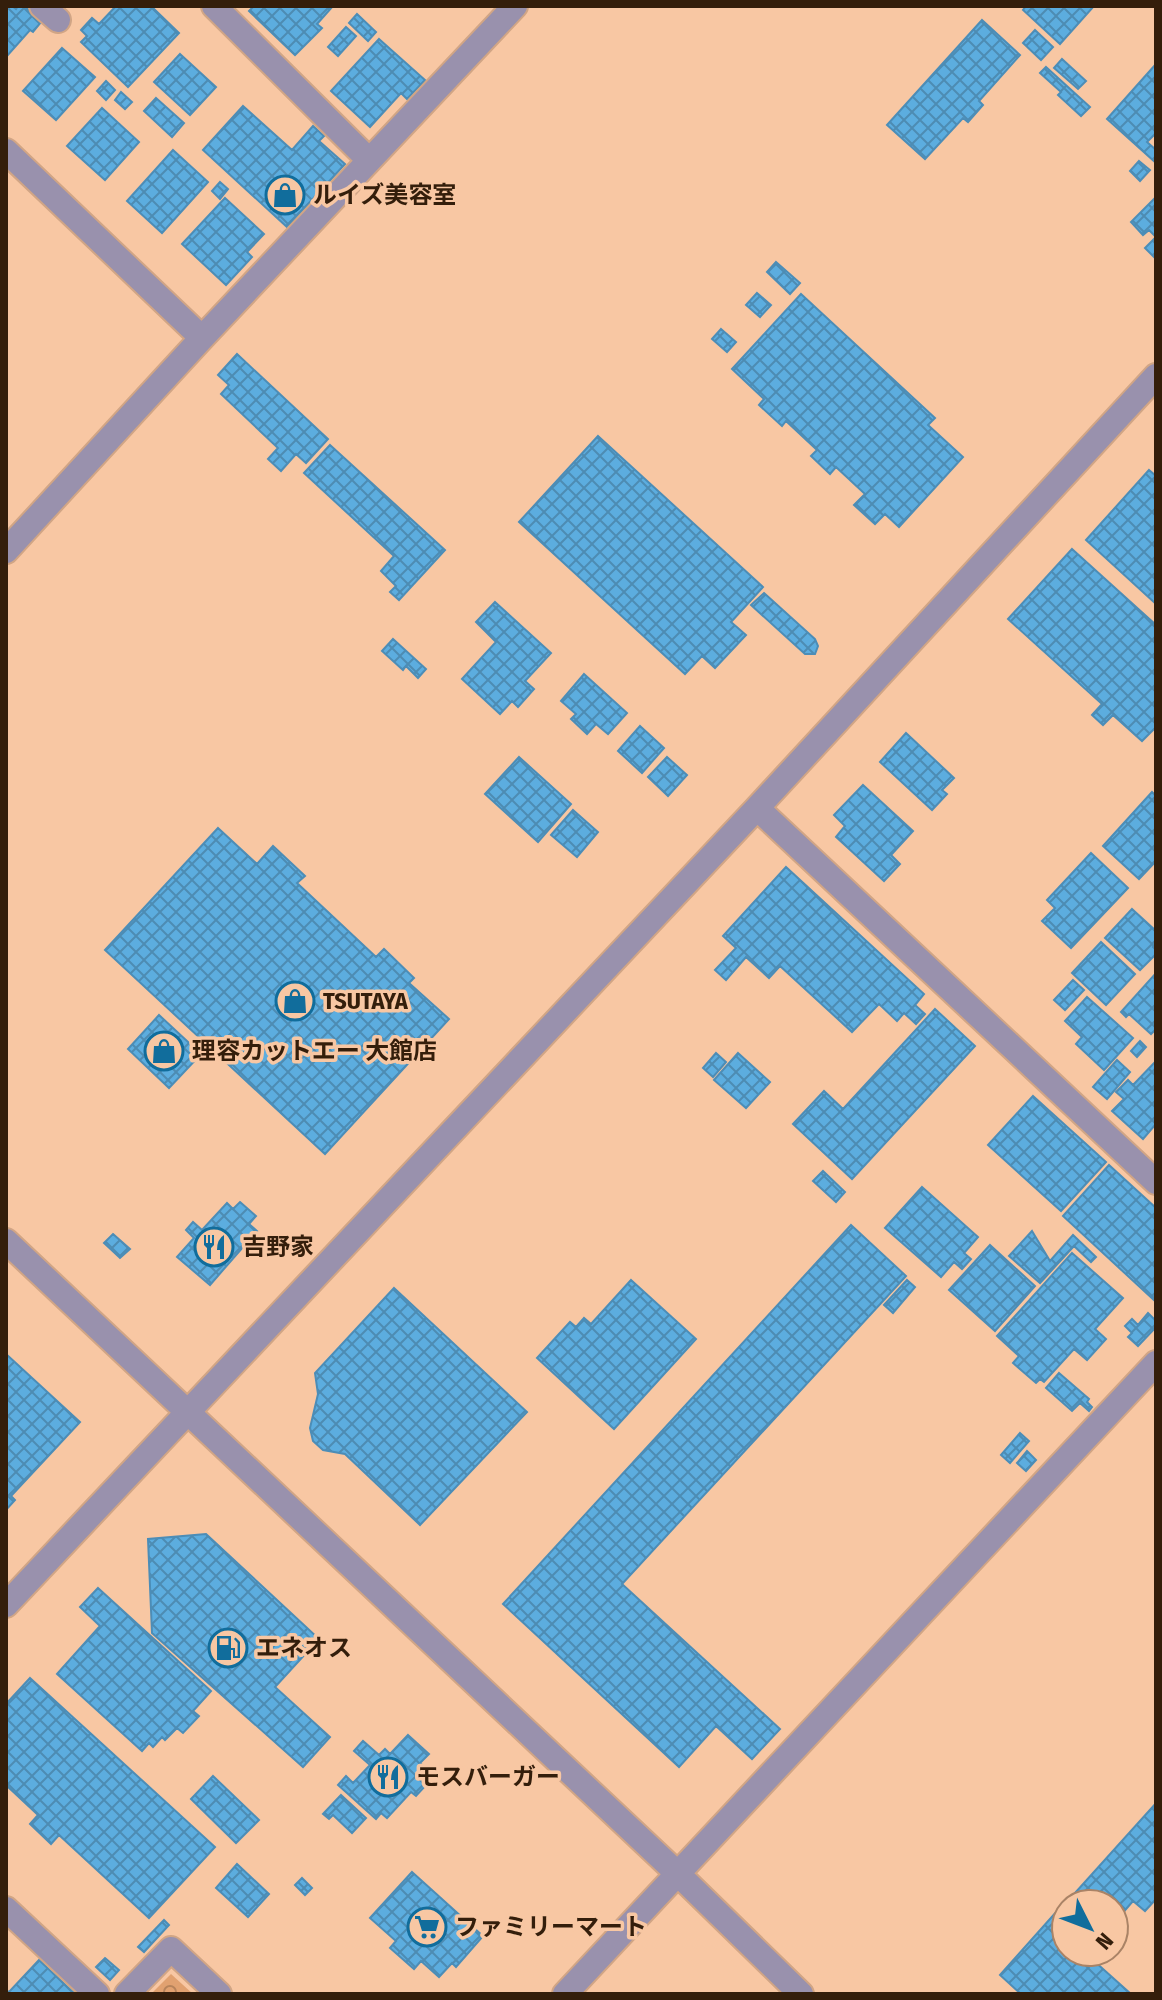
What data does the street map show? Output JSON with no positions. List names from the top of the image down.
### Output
{
  "places": {
    "shop": ["ルイズ美容室", "TSUTAYA", "理容カットエー 大館店"],
    "restaurant": ["吉野家", "モスバーガー"],
    "fuel station": ["エネオス"],
    "supermarket": ["ファミリーマート"]
  },
  "north": "bottom right"
}
